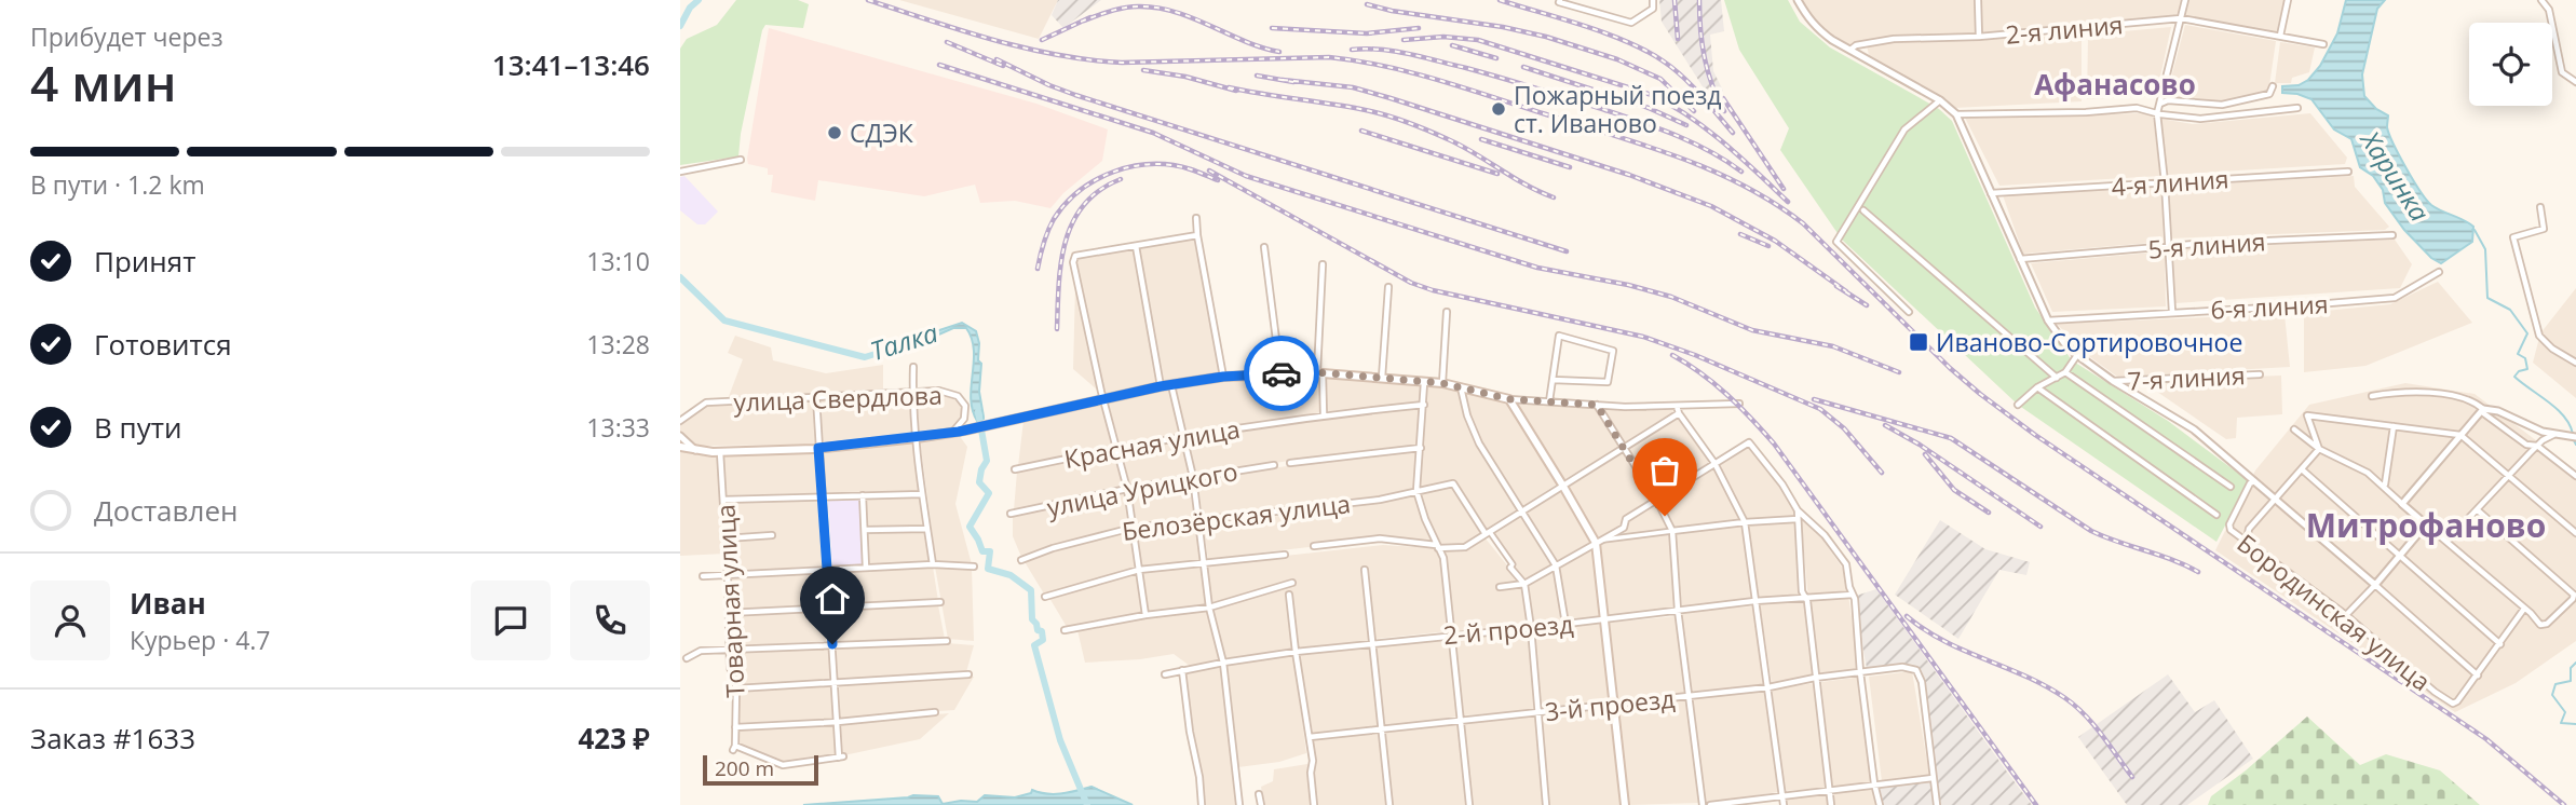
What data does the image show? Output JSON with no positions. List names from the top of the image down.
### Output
{
  "streets": {
    "street": [
      "2-я линия",
      "4-я линия",
      "5-я линия",
      "6-я линия",
      "7-я линия",
      "улица Свердлова",
      "Красная улица",
      "улица Урицкого",
      "Белозёрская улица",
      "Товарная улица",
      "Бородинская улица",
      "2-й проезд",
      "3-й проезд"
    ]
  },
  "districts": ["Афанасово", "Митрофаново"],
  "water": ["Харинка", "Талка"],
  "places": {
    "other": ["Пожарный поезд ст. Иваново", "СДЭК"],
    "transit": ["Иваново-Сортировочное"]
  },
  "scale_bar": "200 m",
  "page": {
    "heading": ["4 мин", "Прибудет через", "13:41–13:46"],
    "panel": [
      "Иван",
      "Курьер · 4.7",
      "Заказ #1633",
      "423 ₽"
    ],
    "bar": "В пути · 1.2 km",
    "list": [
      ["Принят", "13:10"],
      ["Готовится", "13:28"],
      ["В пути", "13:33"],
      "Доставлен"
    ],
    "scale": "200 m"
  }
}
